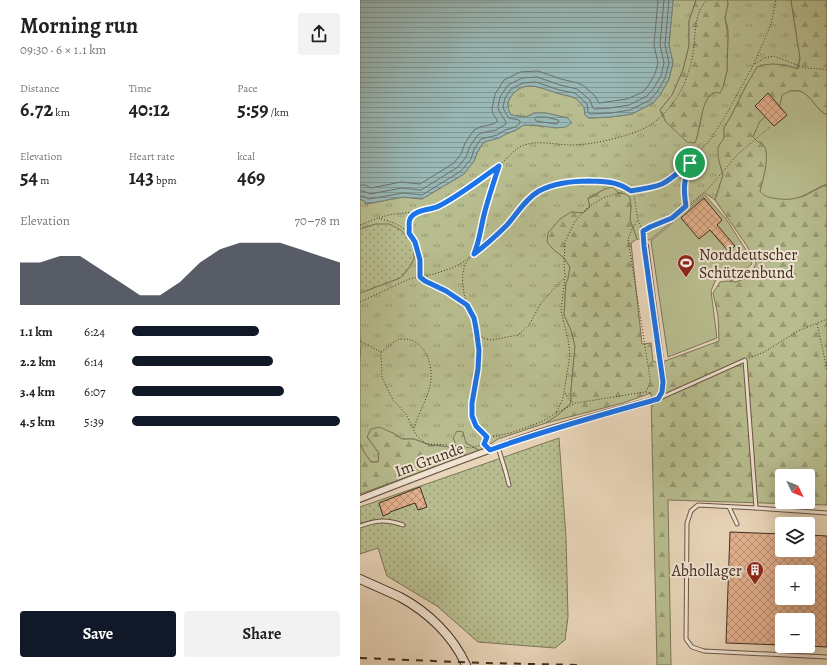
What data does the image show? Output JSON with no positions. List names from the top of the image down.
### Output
{
  "streets": {
    "street": ["Im Grunde"]
  },
  "places": {
    "sports": ["Norddeutscher Schützenbund"],
    "building": ["Abhollager"]
  },
  "north": "bottom right",
  "page": {
    "heading": ["Morning run", "09:30 · 6 × 1.1 km"],
    "stats": [
      ["Distance", "6.72 km"],
      ["Time", "40:12"],
      ["Pace", "5:59 /km"],
      ["Elevation", "54 m"],
      ["Heart rate", "143 bpm"],
      ["kcal", "469"]
    ],
    "chart": ["Elevation", "70–78 m"],
    "list": [
      {
        "name": "1.1 km",
        "note": "6:24"
      },
      {
        "name": "2.2 km",
        "note": "6:14"
      },
      {
        "name": "3.4 km",
        "note": "6:07"
      },
      {
        "name": "4.5 km",
        "note": "5:39"
      }
    ],
    "map_buttons": ["+", "−"],
    "buttons": ["Save", "Share"]
  }
}
